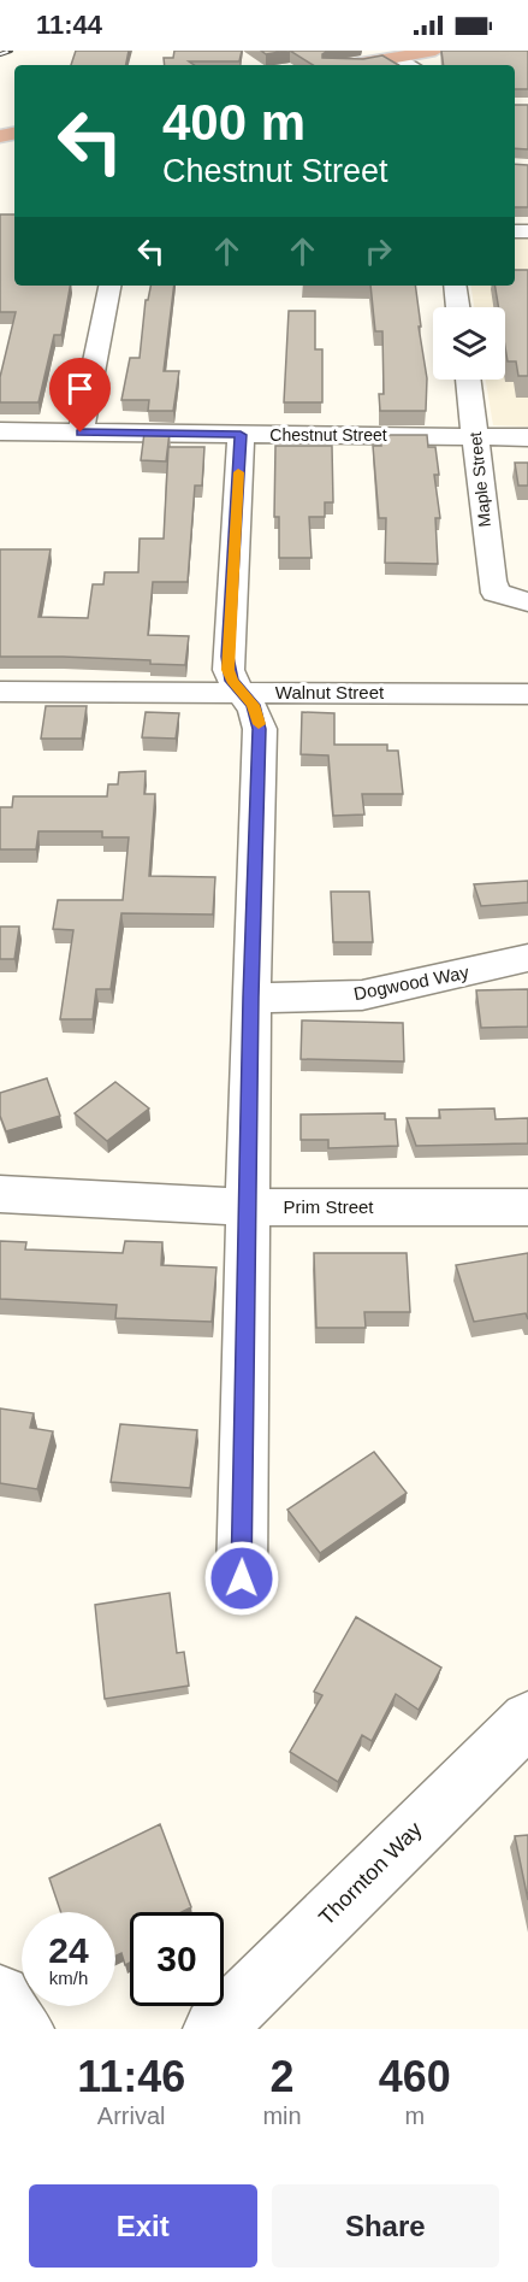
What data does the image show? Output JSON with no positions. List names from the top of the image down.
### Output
{
  "streets": {
    "street": [
      "Chestnut Street",
      "Maple Street",
      "Walnut Street",
      "Dogwood Way",
      "Prim Street",
      "Thornton Way"
    ]
  },
  "crossings": [
    ["Chestnut Street", "Maple Street"]
  ],
  "page": {
    "status": "11:44",
    "turn": ["400 m", "Chestnut Street"],
    "speed": "24 km/h",
    "limit": "30",
    "eta": [
      "11:46",
      "Arrival",
      "2",
      "min",
      "460",
      "m"
    ],
    "buttons": ["Exit", "Share"]
  }
}
